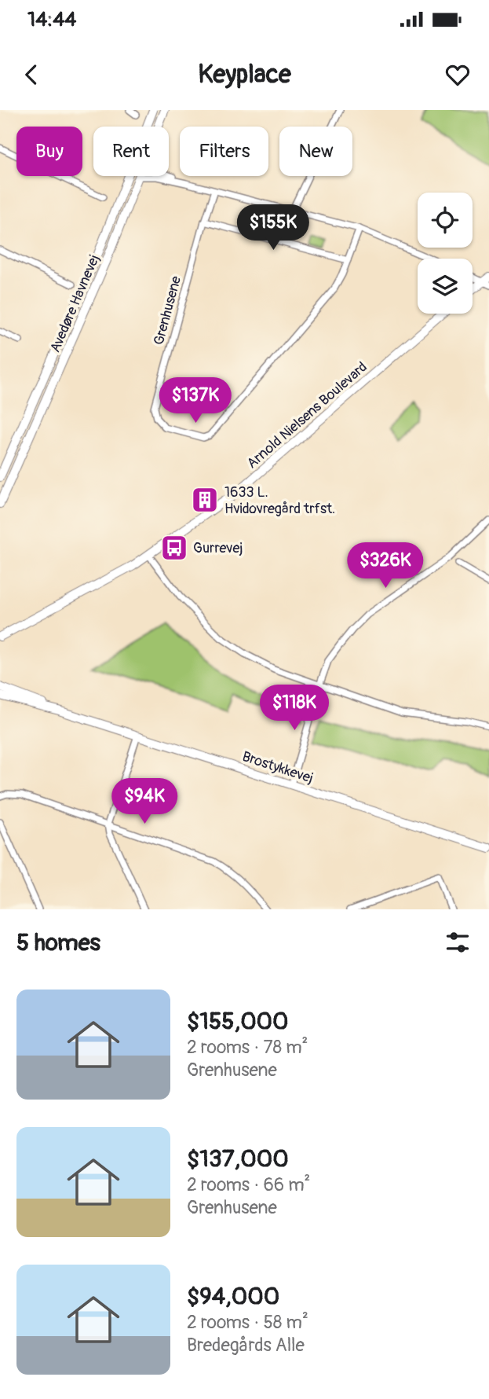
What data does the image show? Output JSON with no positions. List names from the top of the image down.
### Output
{
  "streets": {
    "street": [
      "Avedøre Havnevej",
      "Grenhusene",
      "Arnold Nielsens Boulevard",
      "Brostykkevej"
    ]
  },
  "places": {
    "building": ["1633 L. Hvidovregård trfst."],
    "bus stop": ["Gurrevej"]
  },
  "page": {
    "status": "14:44",
    "header": "Keyplace",
    "chip": [
      "Buy",
      "Rent",
      "Filters",
      "New"
    ],
    "price": [
      "$155K",
      "$137K",
      "$326K",
      "$118K",
      "$94K"
    ],
    "heading": "5 homes",
    "list": [
      {
        "name": "$155,000",
        "note": "2 rooms · 78 m² · Grenhusene"
      },
      {
        "name": "$137,000",
        "note": "2 rooms · 66 m² · Grenhusene"
      },
      {
        "name": "$94,000",
        "note": "2 rooms · 58 m² · Bredegårds Alle"
      }
    ]
  }
}
